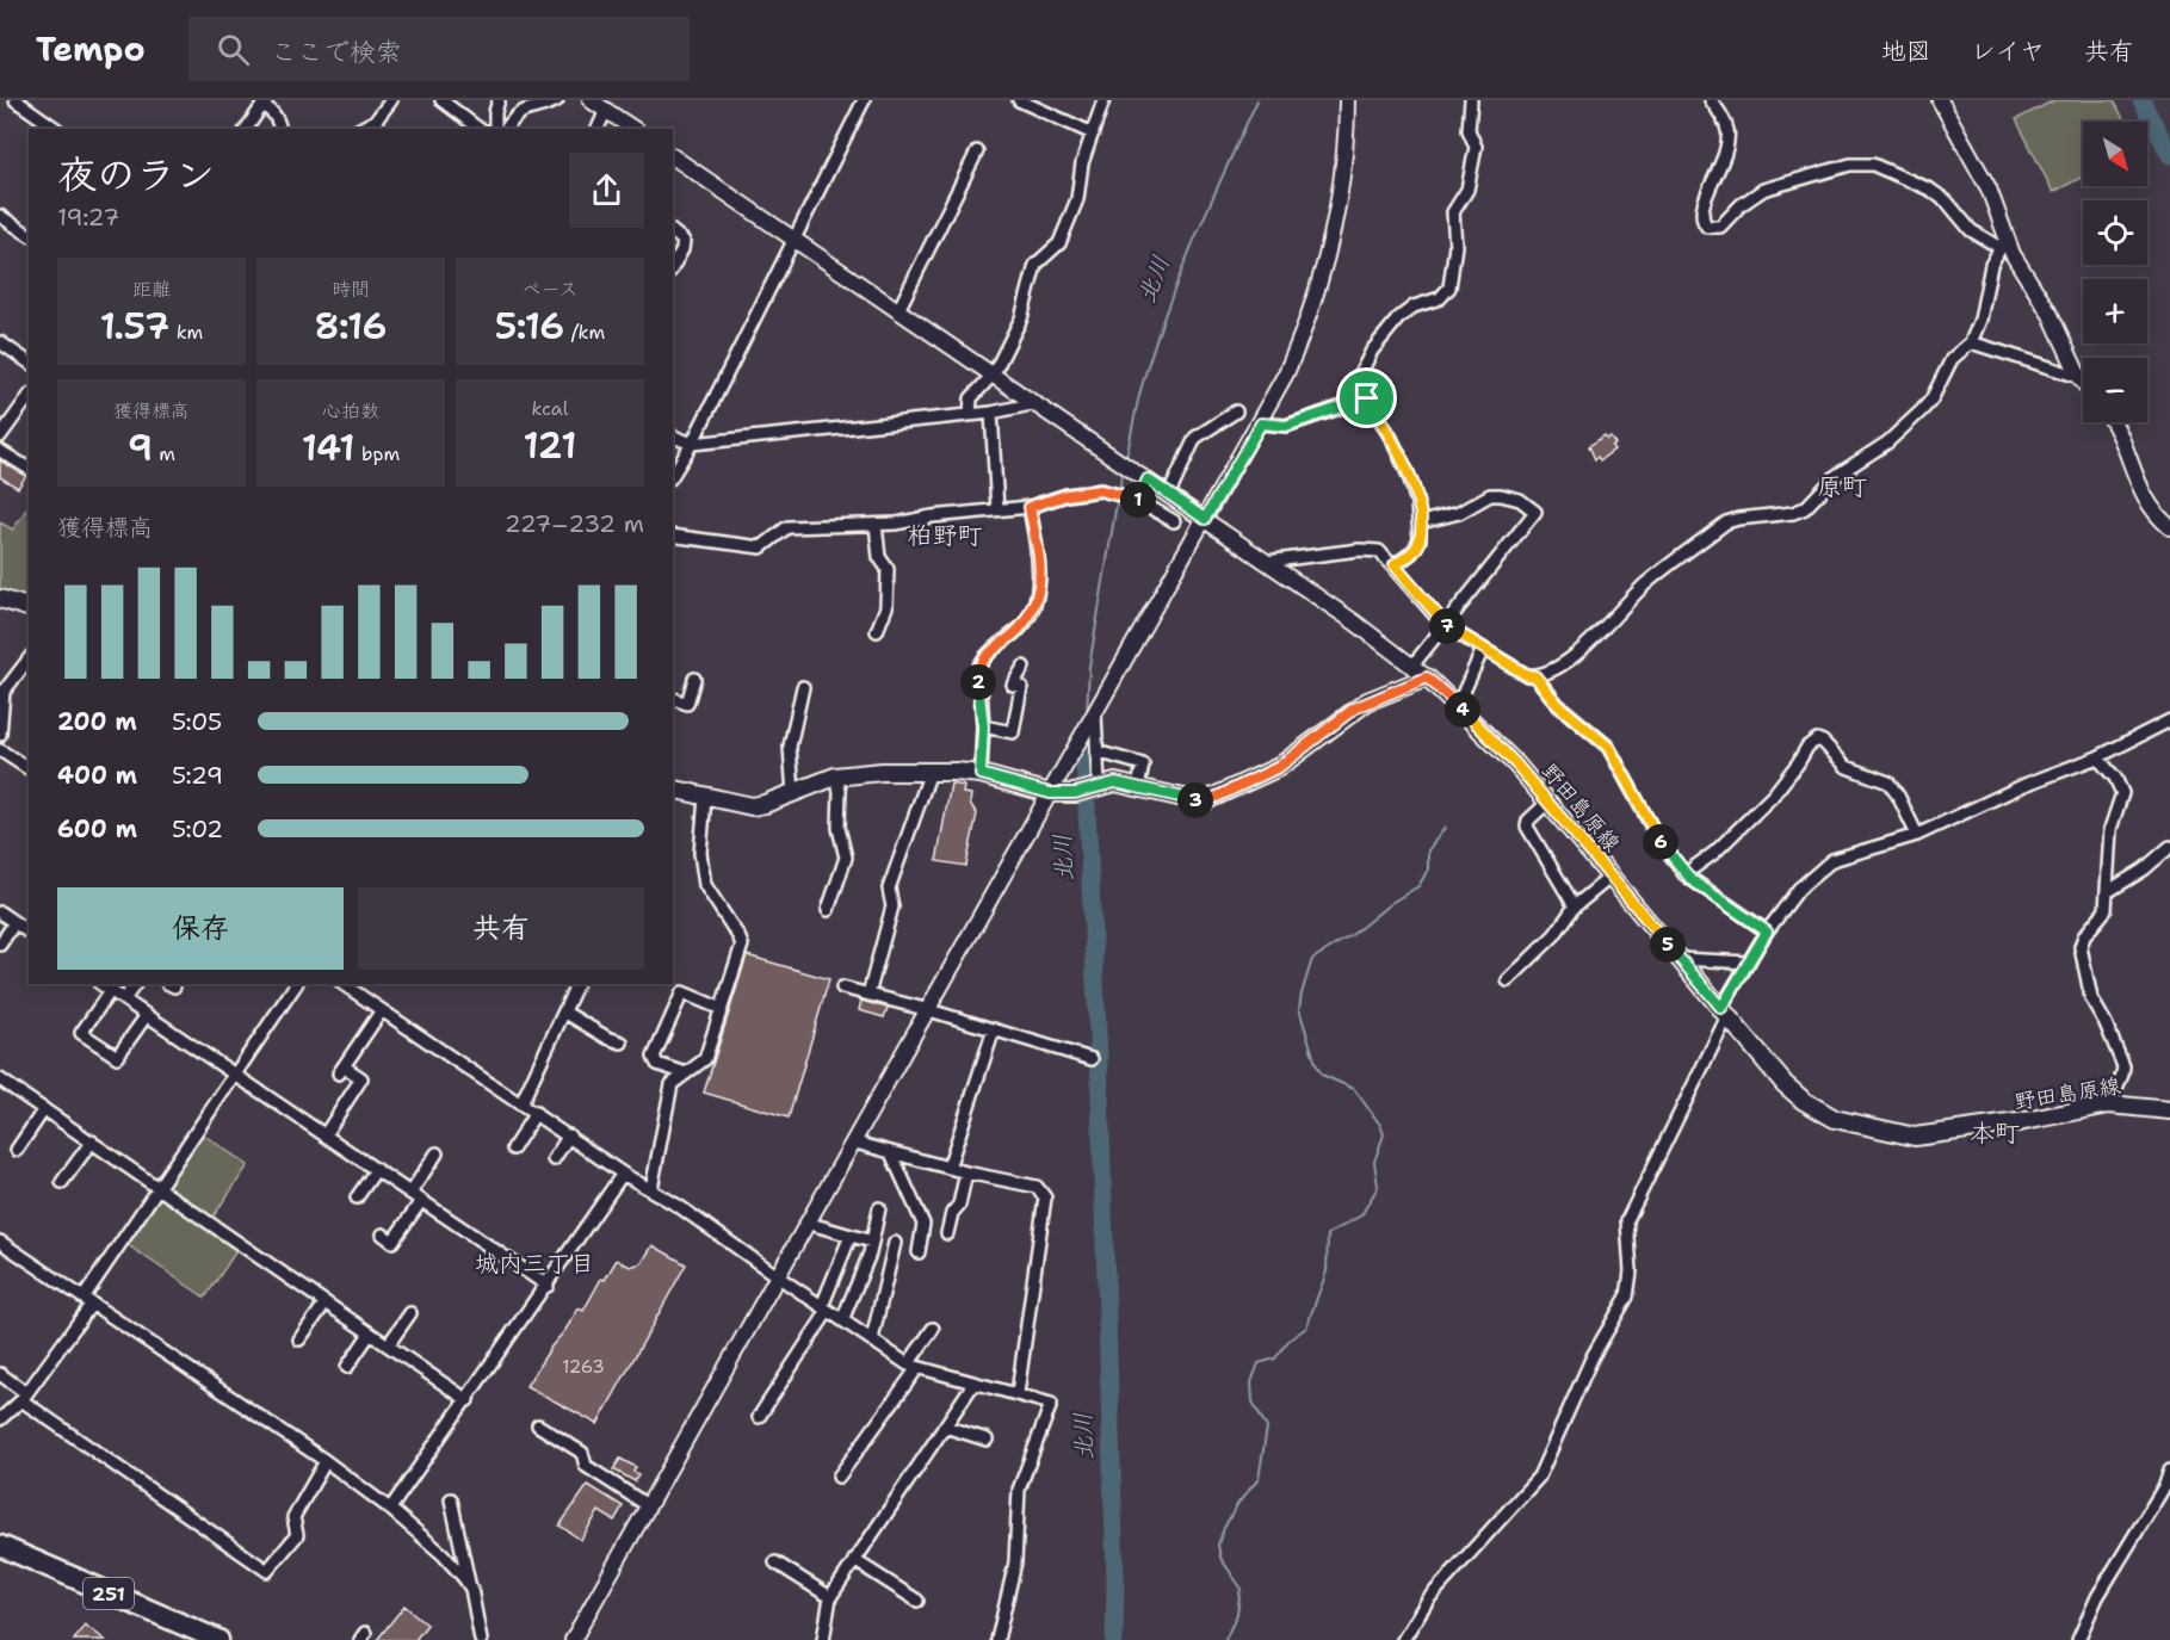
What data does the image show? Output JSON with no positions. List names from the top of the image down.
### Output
{
  "streets": {
    "highway": ["251"],
    "main road": ["野田島原線"]
  },
  "districts": [
    "原町",
    "柏野町",
    "本町",
    "城内三丁目"
  ],
  "water": ["北川"],
  "house_numbers": ["1263"],
  "north": "bottom right",
  "page": {
    "header": "Tempo",
    "search": "ここで検索",
    "nav": ["地図", "レイヤ", "共有"],
    "map_buttons": ["+", "−"],
    "heading": ["夜のラン", "19:27"],
    "stats": [
      ["距離", "1.57 km"],
      ["時間", "8:16"],
      ["ペース", "5:16 /km"],
      ["獲得標高", "9 m"],
      ["心拍数", "141 bpm"],
      ["kcal", "121"]
    ],
    "pins": [
      "1",
      "7",
      "2",
      "4",
      "3",
      "6",
      "5"
    ],
    "chart": ["獲得標高", "227–232 m"],
    "list": [
      {
        "name": "200 m",
        "note": "5:05"
      },
      {
        "name": "400 m",
        "note": "5:29"
      },
      {
        "name": "600 m",
        "note": "5:02"
      }
    ],
    "buttons": ["保存", "共有"]
  }
}
